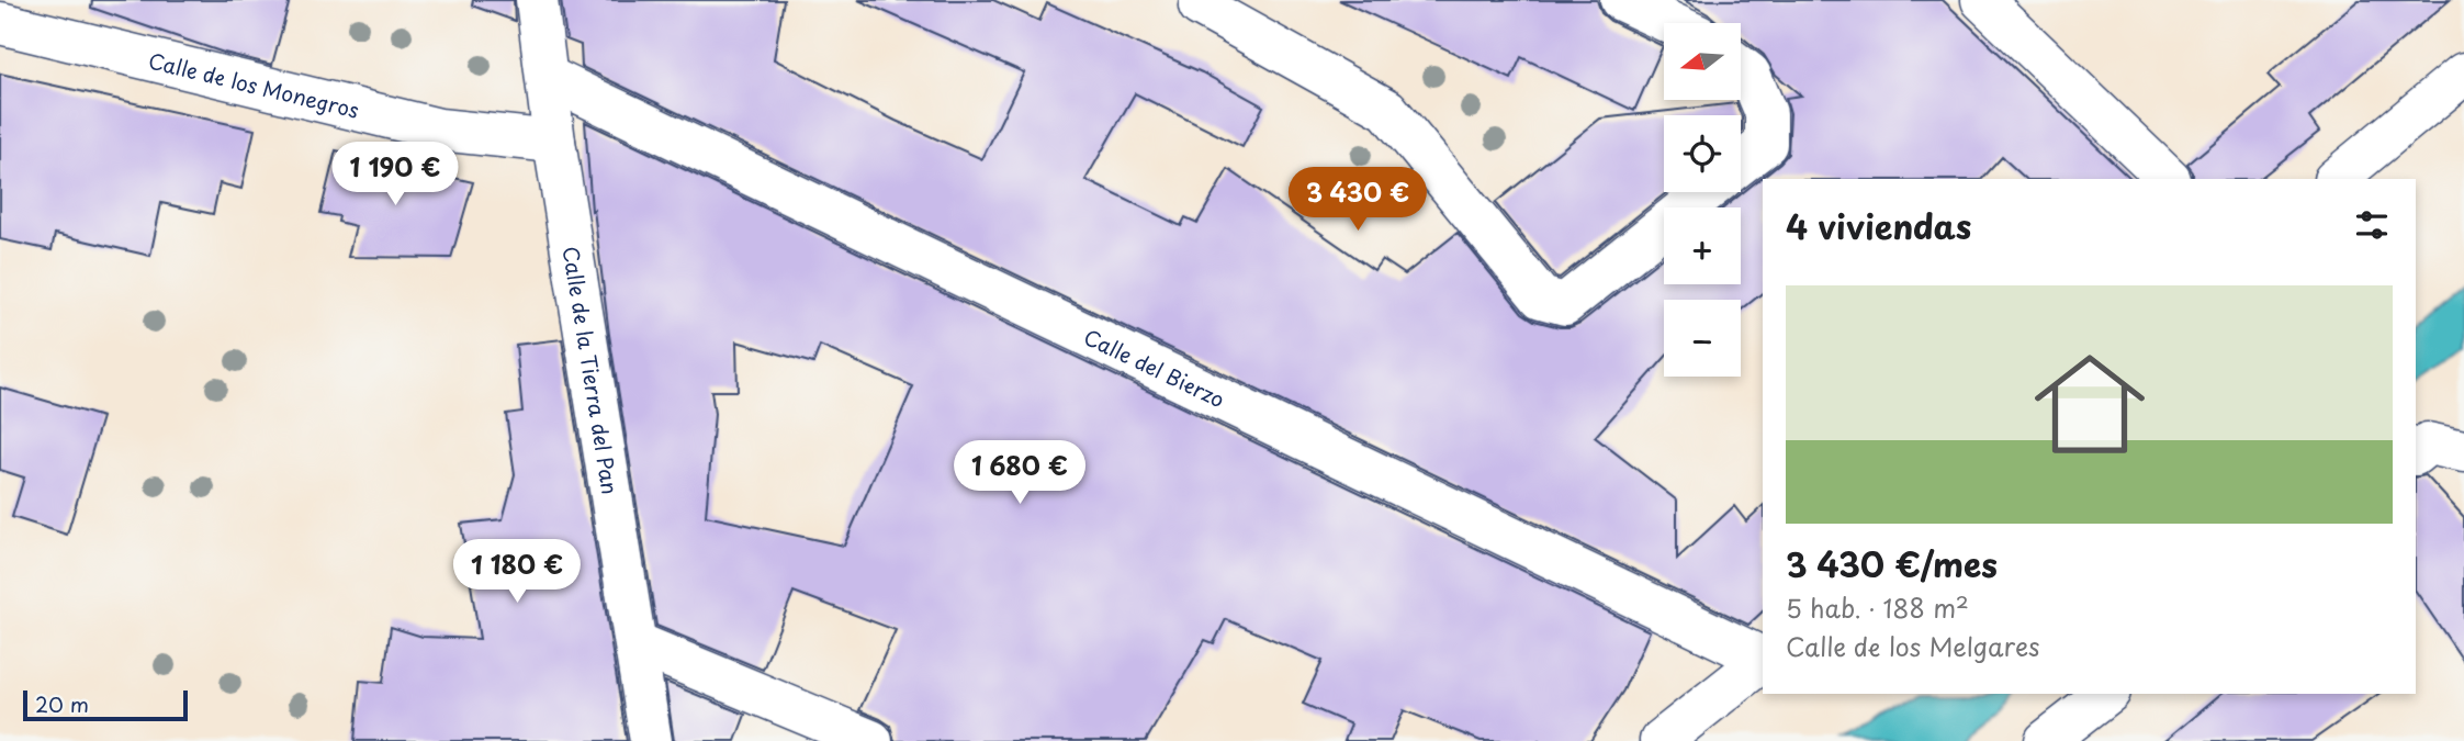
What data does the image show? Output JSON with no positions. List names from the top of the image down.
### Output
{
  "streets": {
    "street": ["Calle de los Monegros", "Calle del Bierzo", "Calle de la Tierra del Pan"]
  },
  "crossings": [
    ["Calle de los Monegros", "Calle de la Tierra del Pan"],
    ["Calle del Bierzo", "Calle de la Tierra del Pan"]
  ],
  "scale_bar": "20 m",
  "north": "left",
  "page": {
    "map_buttons": ["+", "−"],
    "price": [
      "1 190 €",
      "3 430 €",
      "1 680 €",
      "1 180 €"
    ],
    "heading": "4 viviendas",
    "list": [
      {
        "name": "3 430 €/mes",
        "note": "5 hab. · 188 m² · Calle de los Melgares"
      }
    ],
    "scale": "20 m"
  }
}
